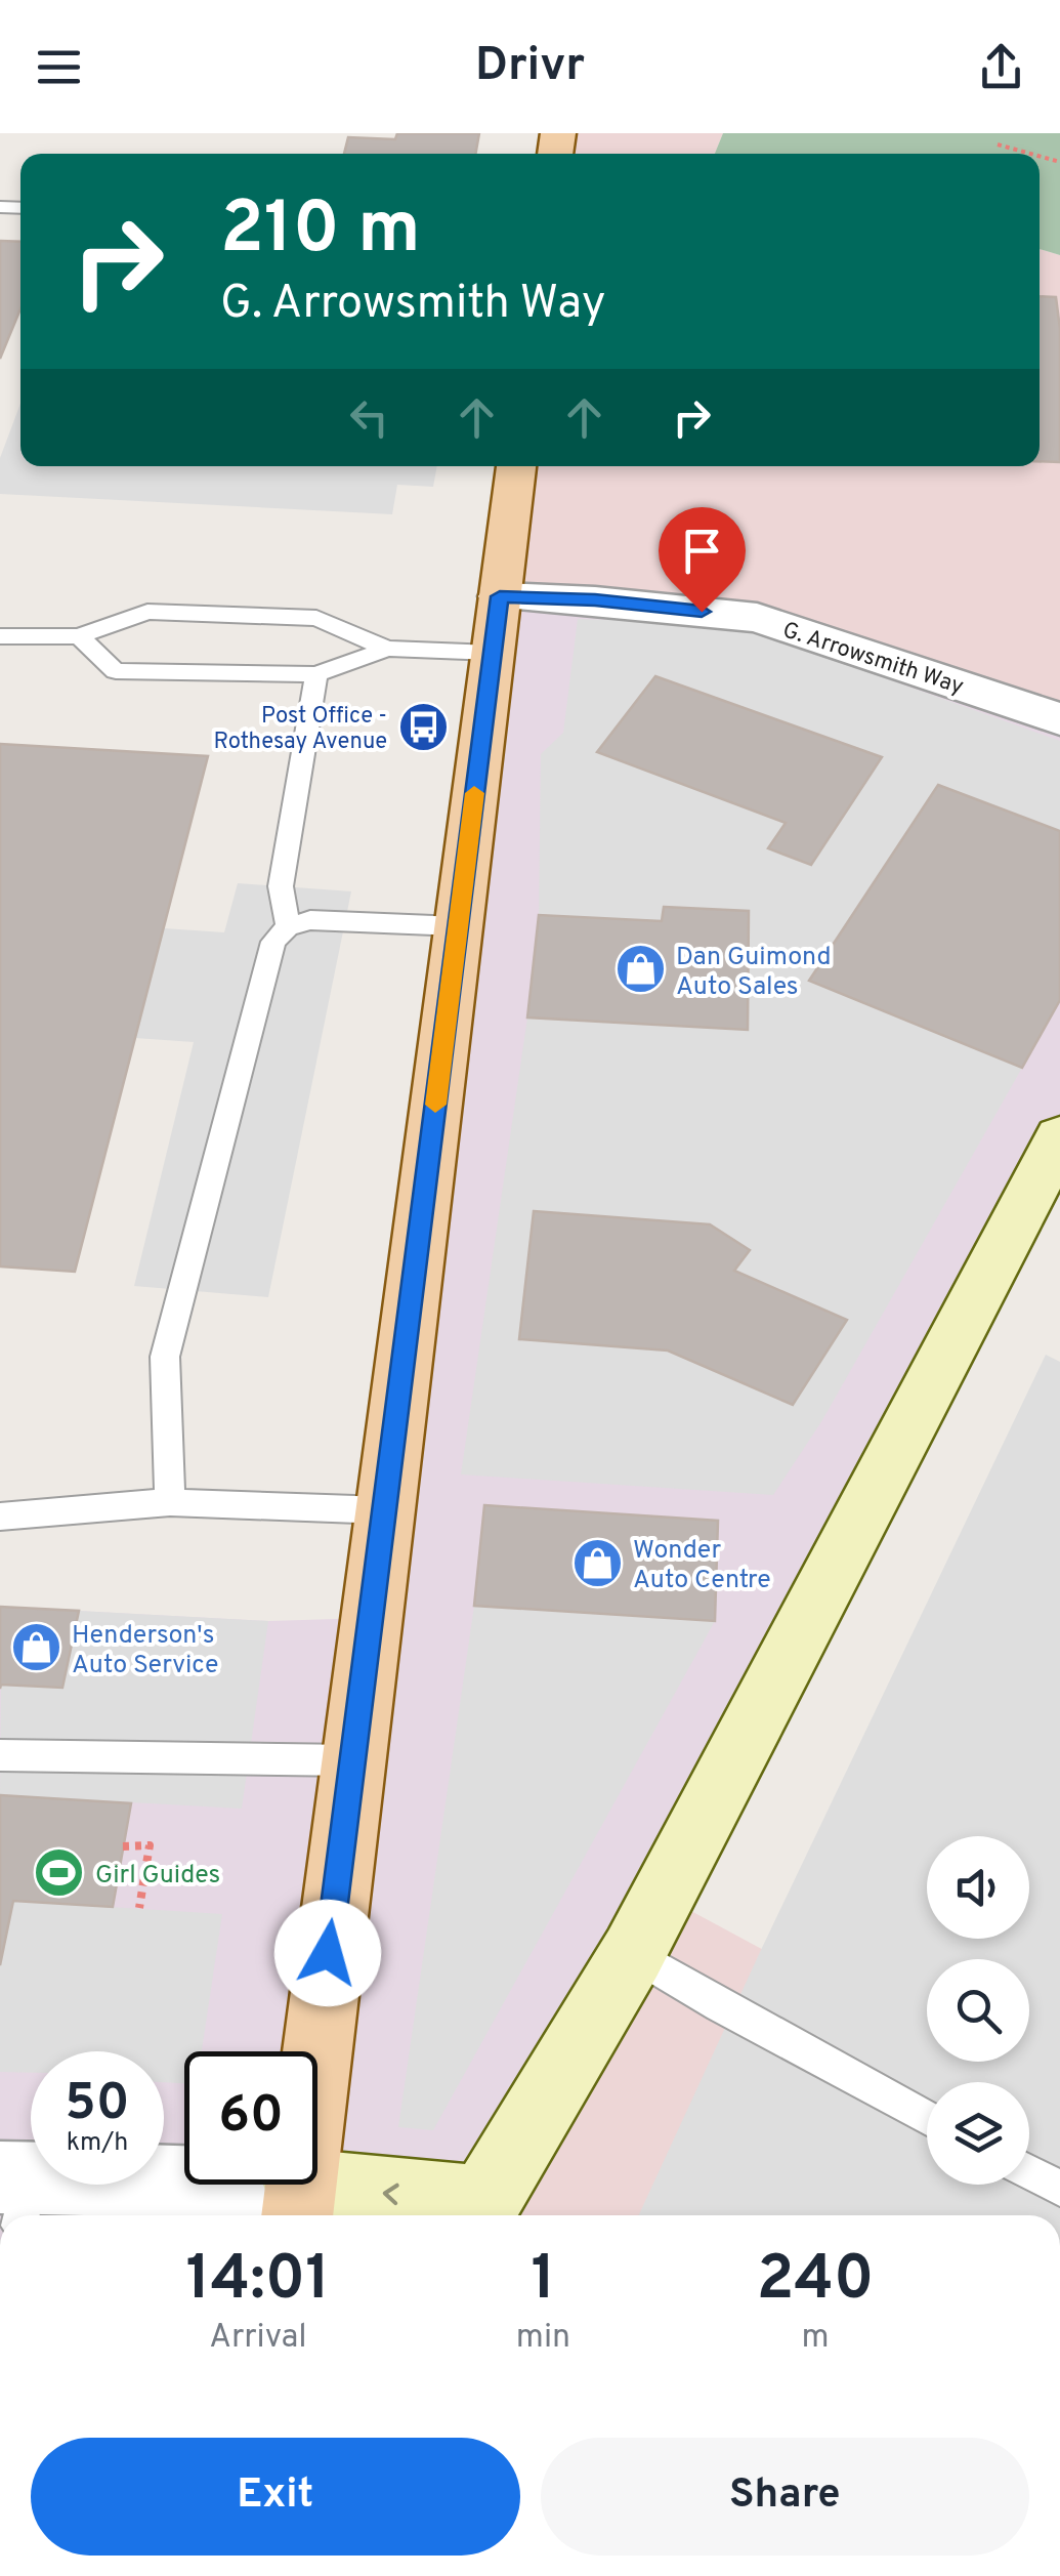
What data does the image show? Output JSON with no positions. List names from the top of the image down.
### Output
{
  "streets": {
    "street": ["G. Arrowsmith Way"]
  },
  "places": {
    "bus stop": ["Post Office - Rothesay Avenue"],
    "shop": ["Dan Guimond Auto Sales", "Wonder Auto Centre", "Henderson's Auto Service"],
    "sports": ["Girl Guides"]
  },
  "page": {
    "header": "Drivr",
    "turn": ["210 m", "G. Arrowsmith Way"],
    "speed": "50 km/h",
    "limit": "60",
    "eta": [
      "14:01",
      "Arrival",
      "1",
      "min",
      "240",
      "m"
    ],
    "buttons": ["Exit", "Share"]
  }
}
